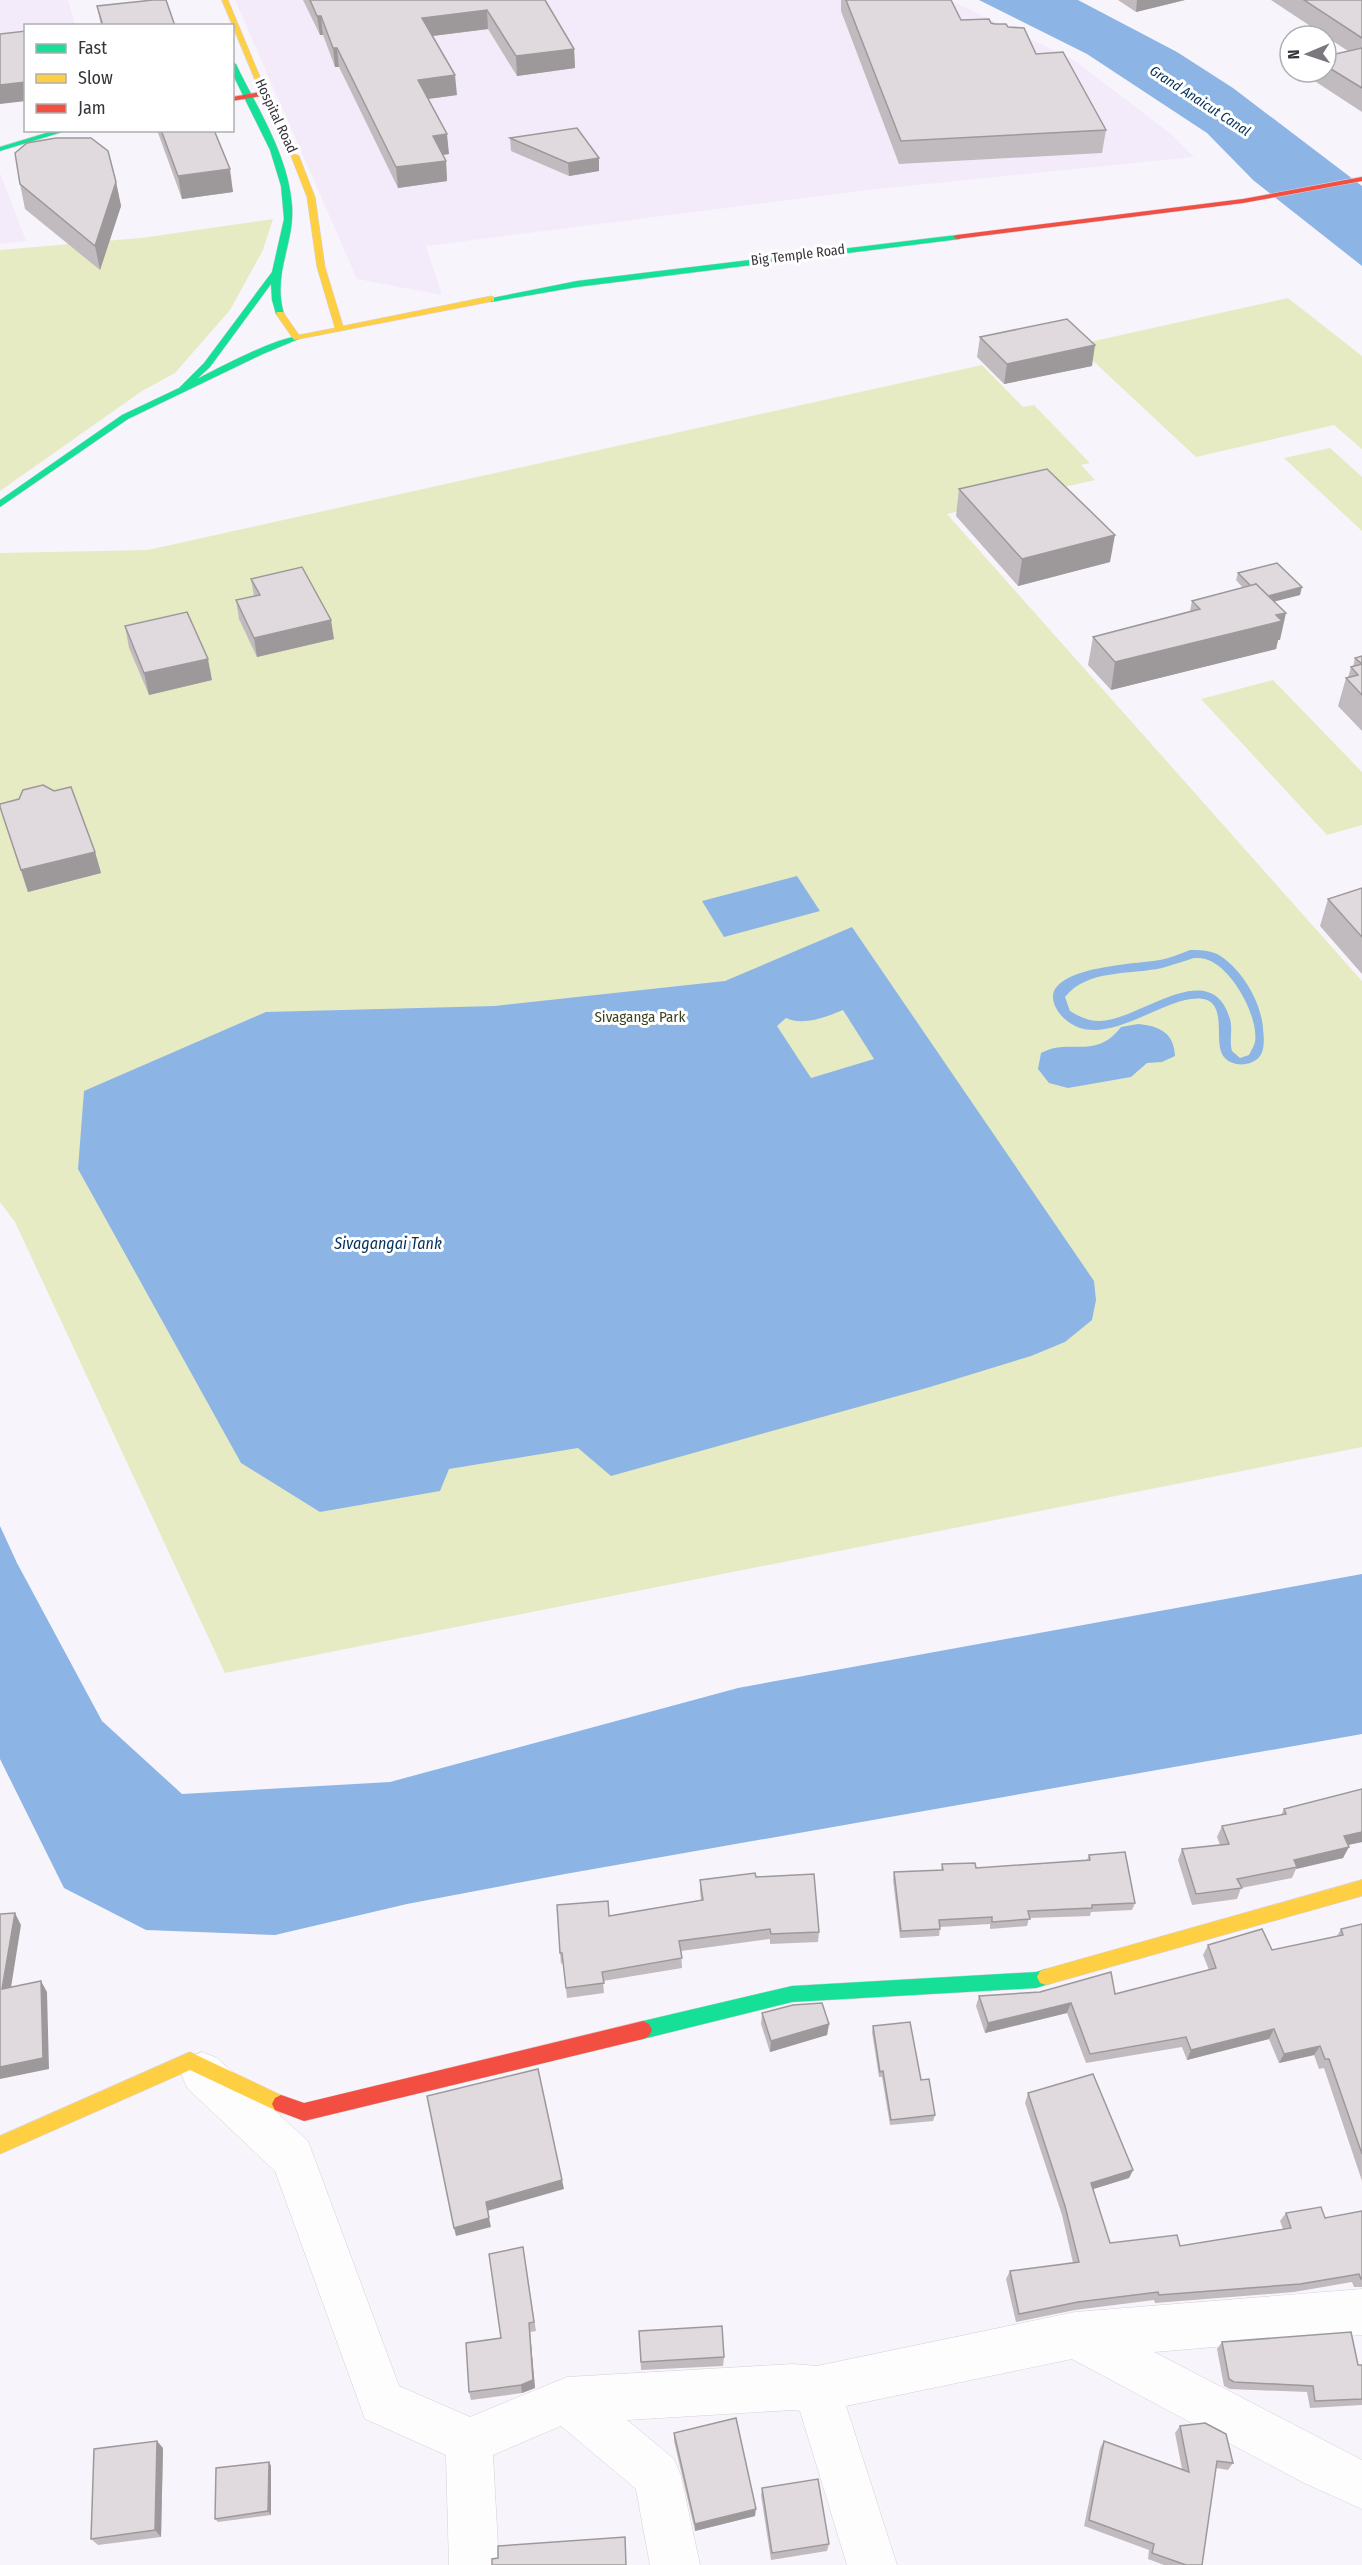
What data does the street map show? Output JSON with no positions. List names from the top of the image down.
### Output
{
  "streets": {
    "main road": ["Hospital Road", "Big Temple Road"]
  },
  "crossings": [
    ["Hospital Road", "Big Temple Road"]
  ],
  "water": ["Grand Anaicut Canal", "Sivagangai Tank"],
  "parks": ["Sivaganga Park"],
  "legend": ["Fast", "Slow", "Jam"],
  "north": "left"
}
